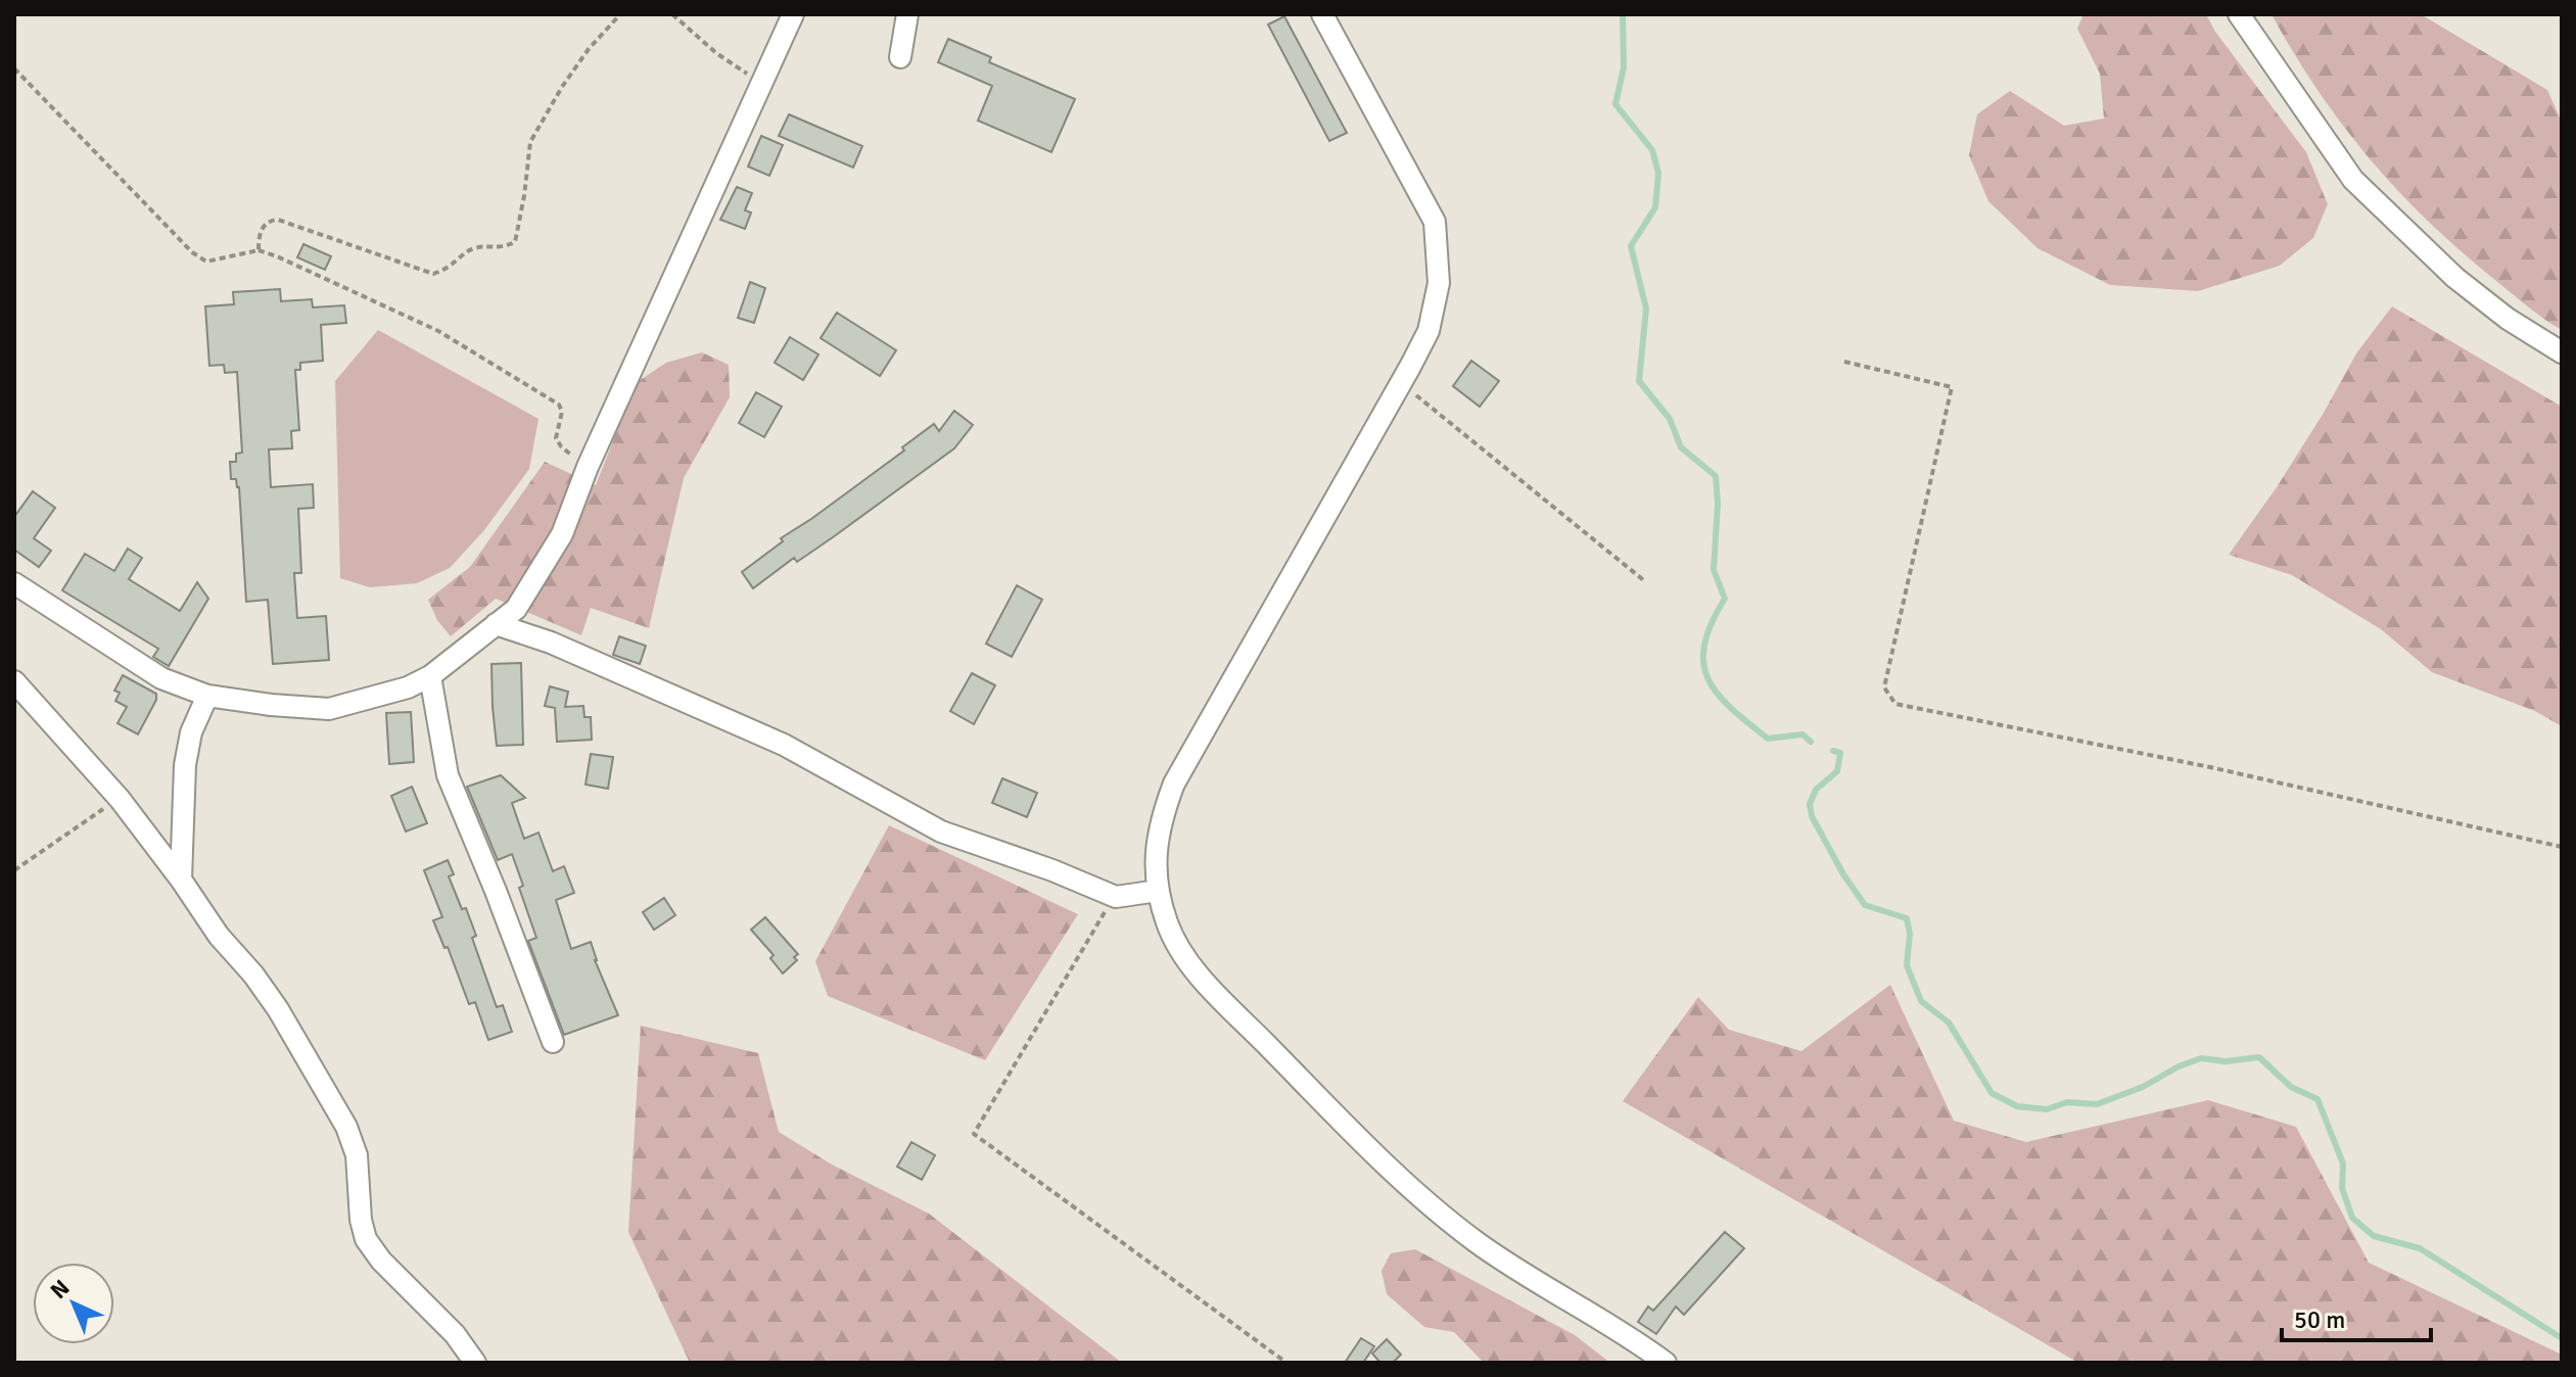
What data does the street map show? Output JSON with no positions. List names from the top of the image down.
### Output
{
  "scale_bar": "50 m",
  "north": "top left"
}
